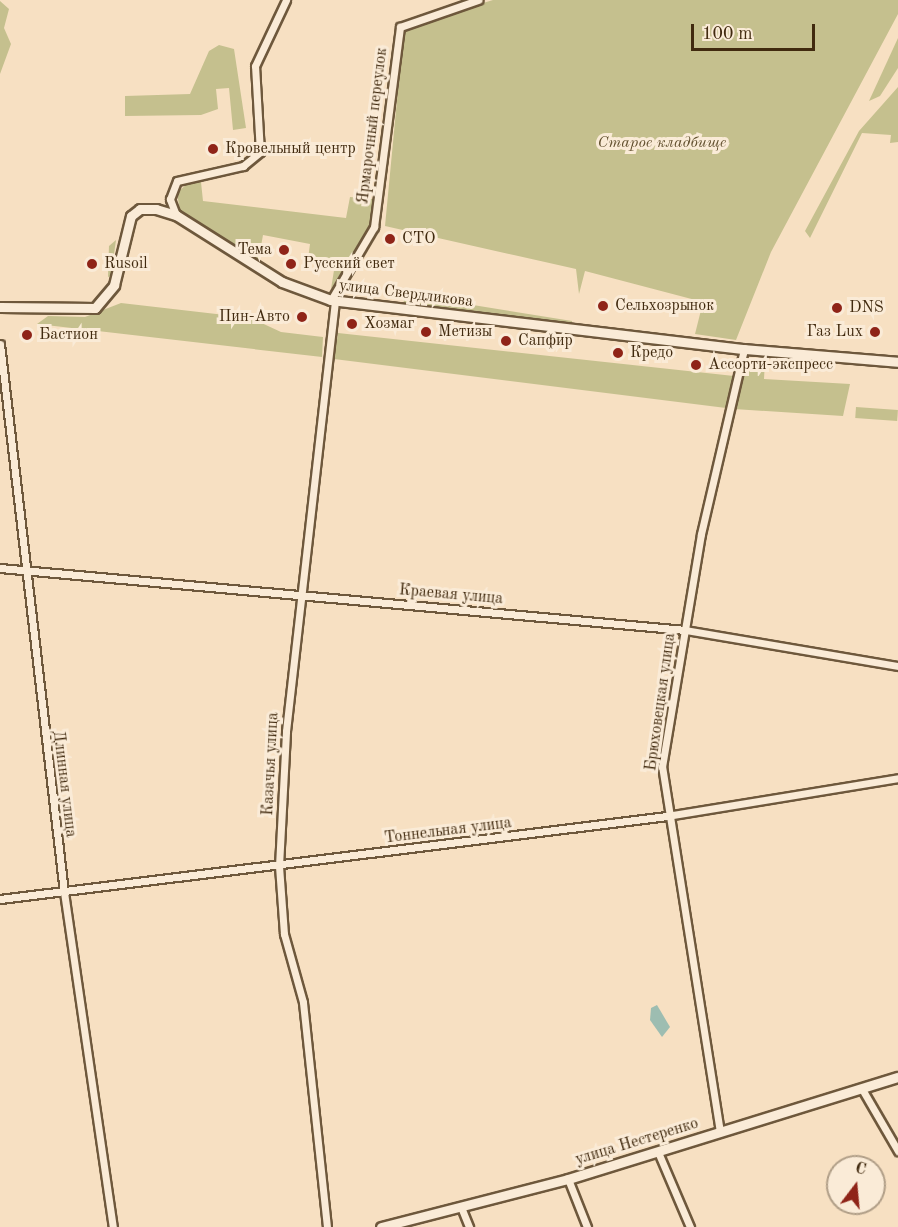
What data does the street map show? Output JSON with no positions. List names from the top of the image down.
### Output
{
  "streets": {
    "street": [
      "Ярмарочный переулок",
      "улица Свердликова",
      "Краевая улица",
      "Брюховецкая улица",
      "Казачья улица",
      "Длинная улица",
      "Тоннельная улица",
      "улица Нестеренко"
    ]
  },
  "crossings": [
    ["Ярмарочный переулок", "улица Свердликова"],
    ["Ярмарочный переулок", "Казачья улица"],
    ["улица Свердликова", "Брюховецкая улица"],
    ["улица Свердликова", "Казачья улица"],
    ["Краевая улица", "Брюховецкая улица"],
    ["Краевая улица", "Казачья улица"],
    ["Краевая улица", "Длинная улица"],
    ["Брюховецкая улица", "Тоннельная улица"],
    ["Брюховецкая улица", "улица Нестеренко"],
    ["Казачья улица", "Тоннельная улица"],
    ["Длинная улица", "Тоннельная улица"]
  ],
  "parks": ["Старое кладбище"],
  "places": [
    "Кровельный центр",
    "СТО",
    "Тема",
    "Rusoil",
    "Русский свет",
    "Сельхозрынок",
    "DNS",
    "Пин-Авто",
    "Хозмаг",
    "Метизы",
    "Газ Lux",
    "Бастион",
    "Сапфир",
    "Кредо",
    "Ассорти-экспресс"
  ],
  "scale_bar": "100 m",
  "north": "top"
}
